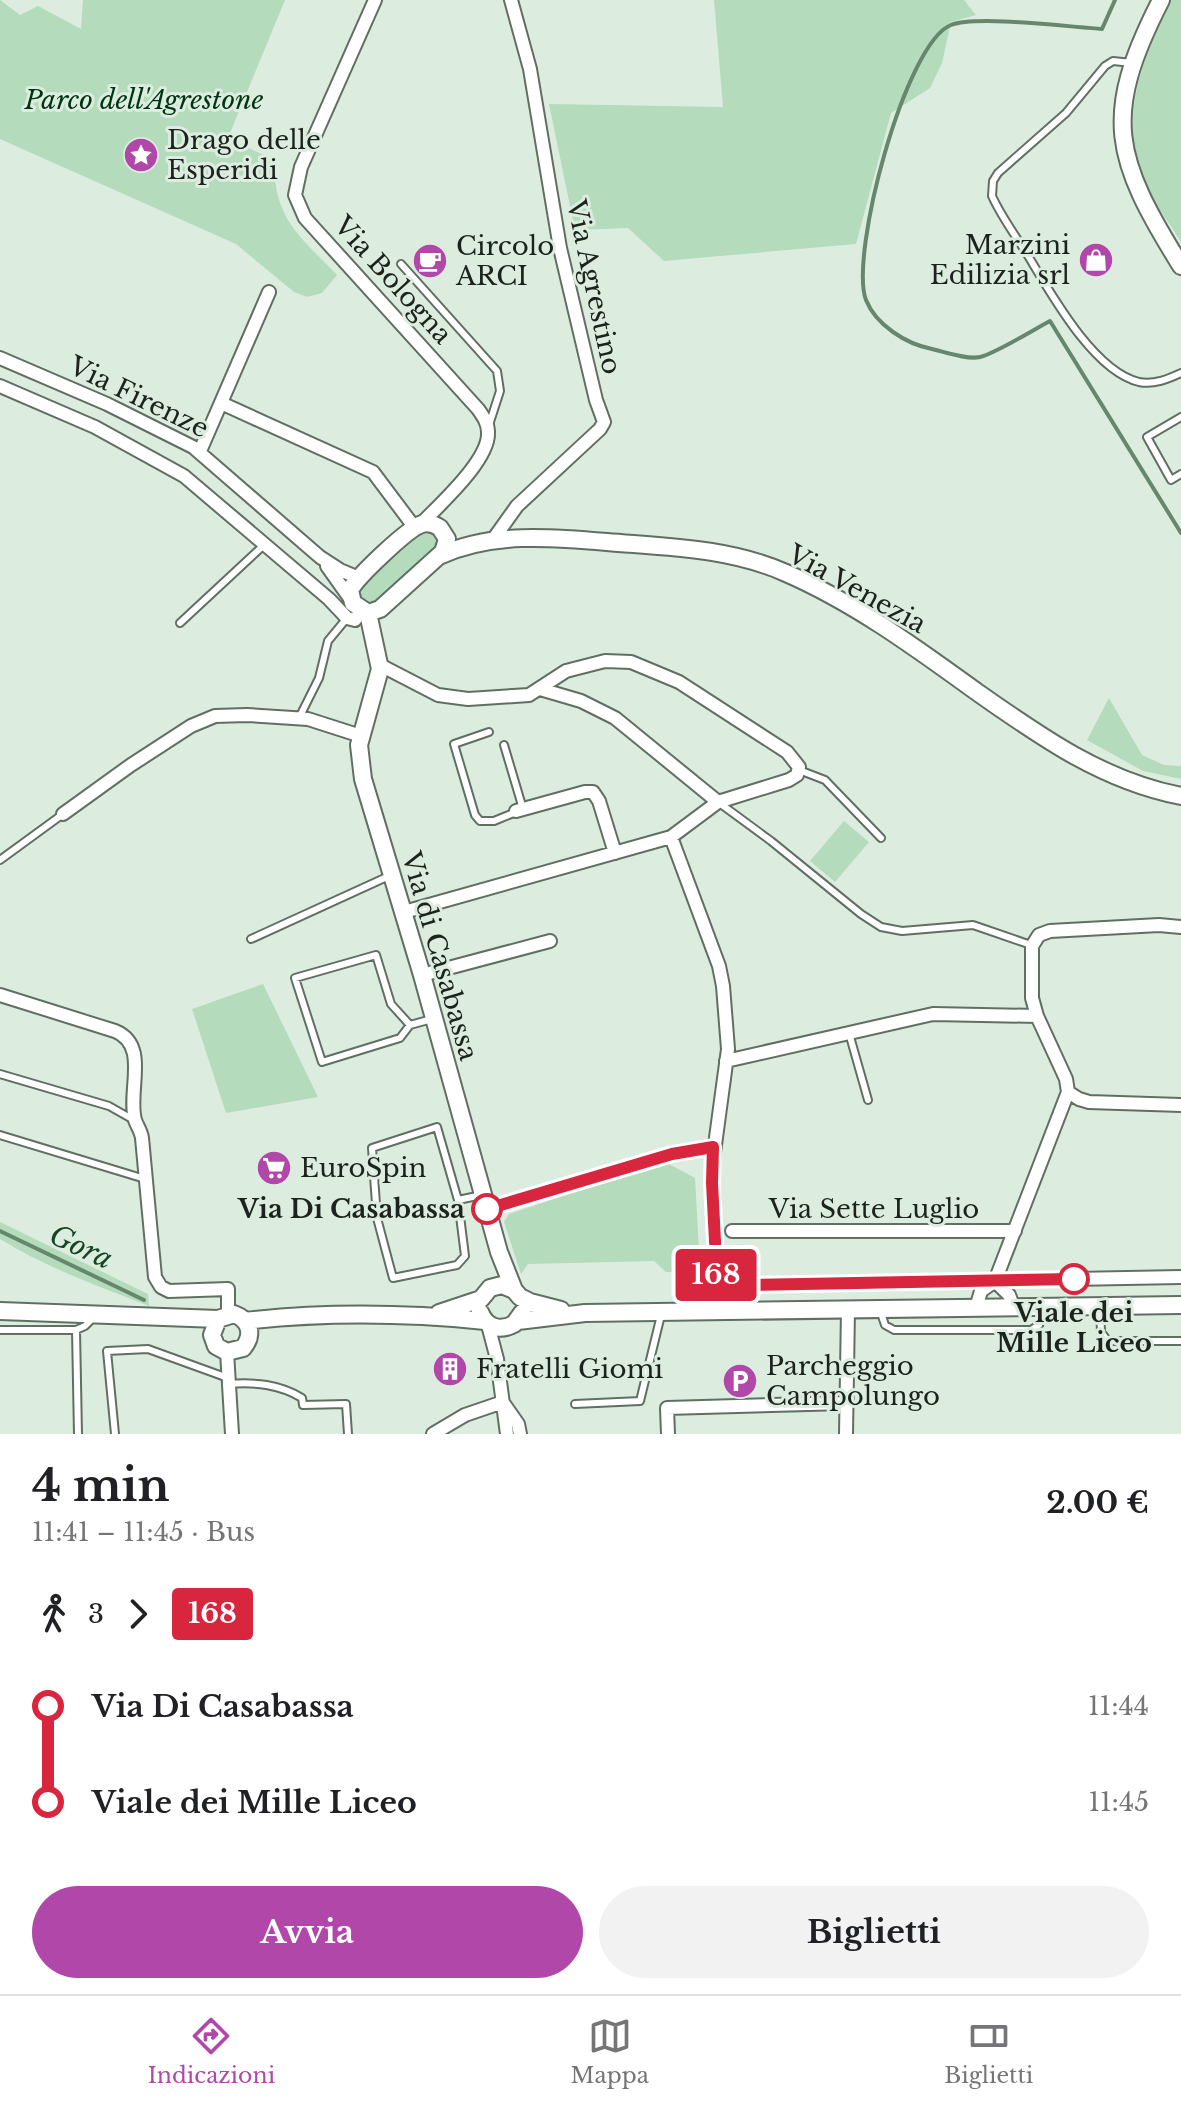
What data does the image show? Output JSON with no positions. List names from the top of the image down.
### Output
{
  "streets": {
    "street": [
      "Via Bologna",
      "Via Agrestino",
      "Via Firenze",
      "Via Venezia",
      "Via di Casabassa",
      "Via Sette Luglio"
    ]
  },
  "crossings": [
    ["Via Agrestino", "Via Venezia"],
    ["Via Firenze", "Via di Casabassa"]
  ],
  "water": ["Gora"],
  "parks": ["Parco dell'Agrestone"],
  "places": {
    "place": ["Drago delle Esperidi"],
    "shop": ["Marzini Edilizia srl"],
    "cafe": ["Circolo ARCI"],
    "supermarket": ["EuroSpin"],
    "other": ["Via Di Casabassa", "Viale dei Mille Liceo"],
    "building": ["Fratelli Giomi"],
    "parking": ["Parcheggio Campolungo"]
  },
  "lines": ["bus line 168"],
  "page": {
    "on_map": "168",
    "heading": ["4 min", "11:41 – 11:45 · Bus", "2.00 €"],
    "legs": ["3", "168"],
    "list": [
      {
        "name": "Via Di Casabassa",
        "value": "11:44"
      },
      {
        "name": "Viale dei Mille Liceo",
        "value": "11:45"
      }
    ],
    "buttons": ["Avvia", "Biglietti"],
    "tabs": ["Indicazioni", "Mappa", "Biglietti"]
  }
}
